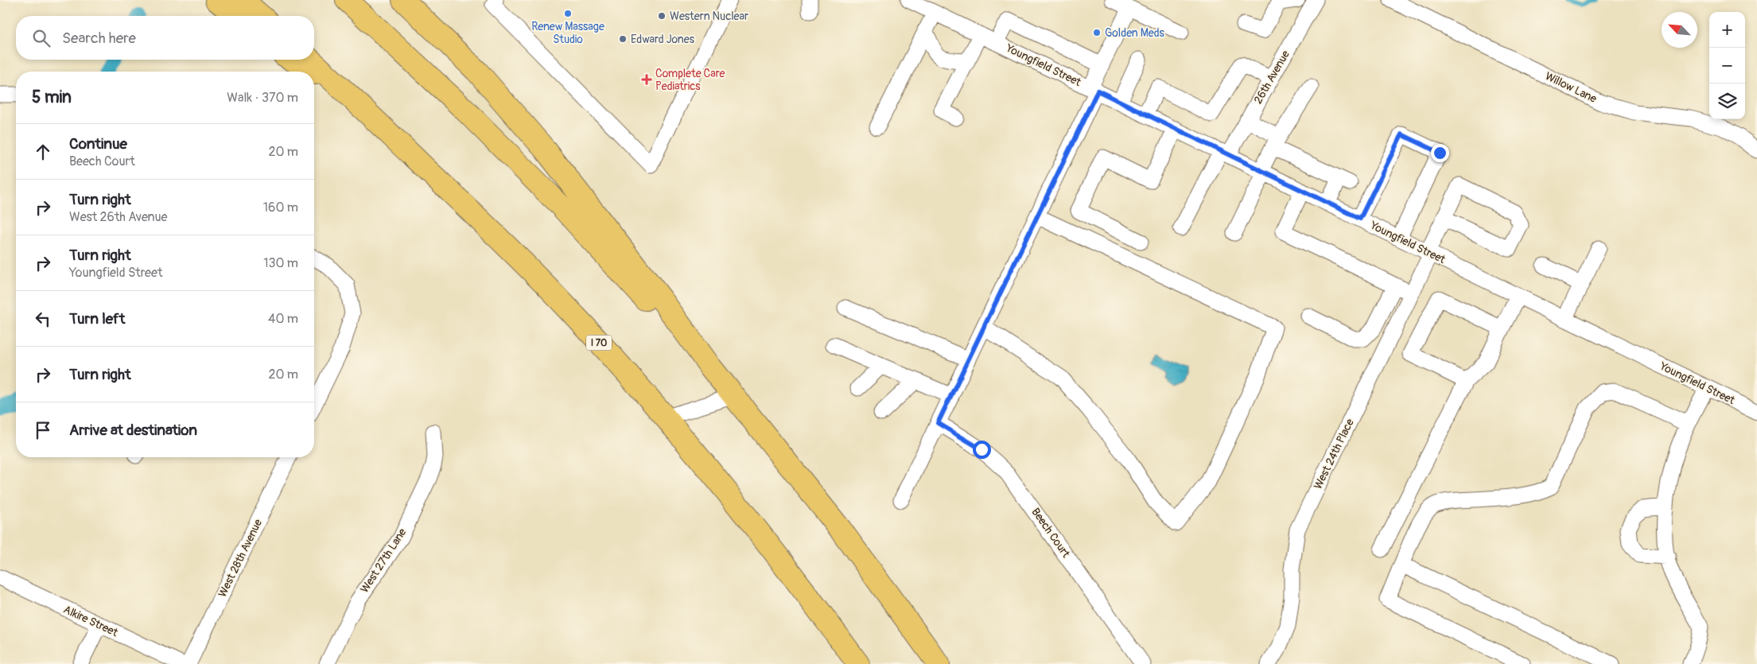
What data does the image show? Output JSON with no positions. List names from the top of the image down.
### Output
{
  "streets": {
    "highway": ["I 70"],
    "street": [
      "Youngfield Street",
      "26th Avenue",
      "Willow Lane",
      "West 24th Place",
      "Beech Court",
      "West 28th Avenue",
      "West 27th Lane",
      "Alkire Street"
    ]
  },
  "crossings": [
    ["Youngfield Street", "26th Avenue"],
    ["Youngfield Street", "West 24th Place"]
  ],
  "places": {
    "other": [
      "Renew Massage Studio",
      "Western Nuclear",
      "Golden Meds",
      "Edward Jones"
    ],
    "health": ["Complete Care Pediatrics"]
  },
  "north": "top left",
  "page": {
    "map_buttons": ["+", "−"],
    "search": "Search here",
    "heading": ["5 min", "Walk · 370 m"],
    "list": [
      ["Continue", "Beech Court", "20 m"],
      ["Turn right", "West 26th Avenue", "160 m"],
      ["Turn right", "Youngfield Street", "130 m"],
      ["Turn left", "40 m"],
      ["Turn right", "20 m"],
      "Arrive at destination"
    ]
  }
}
